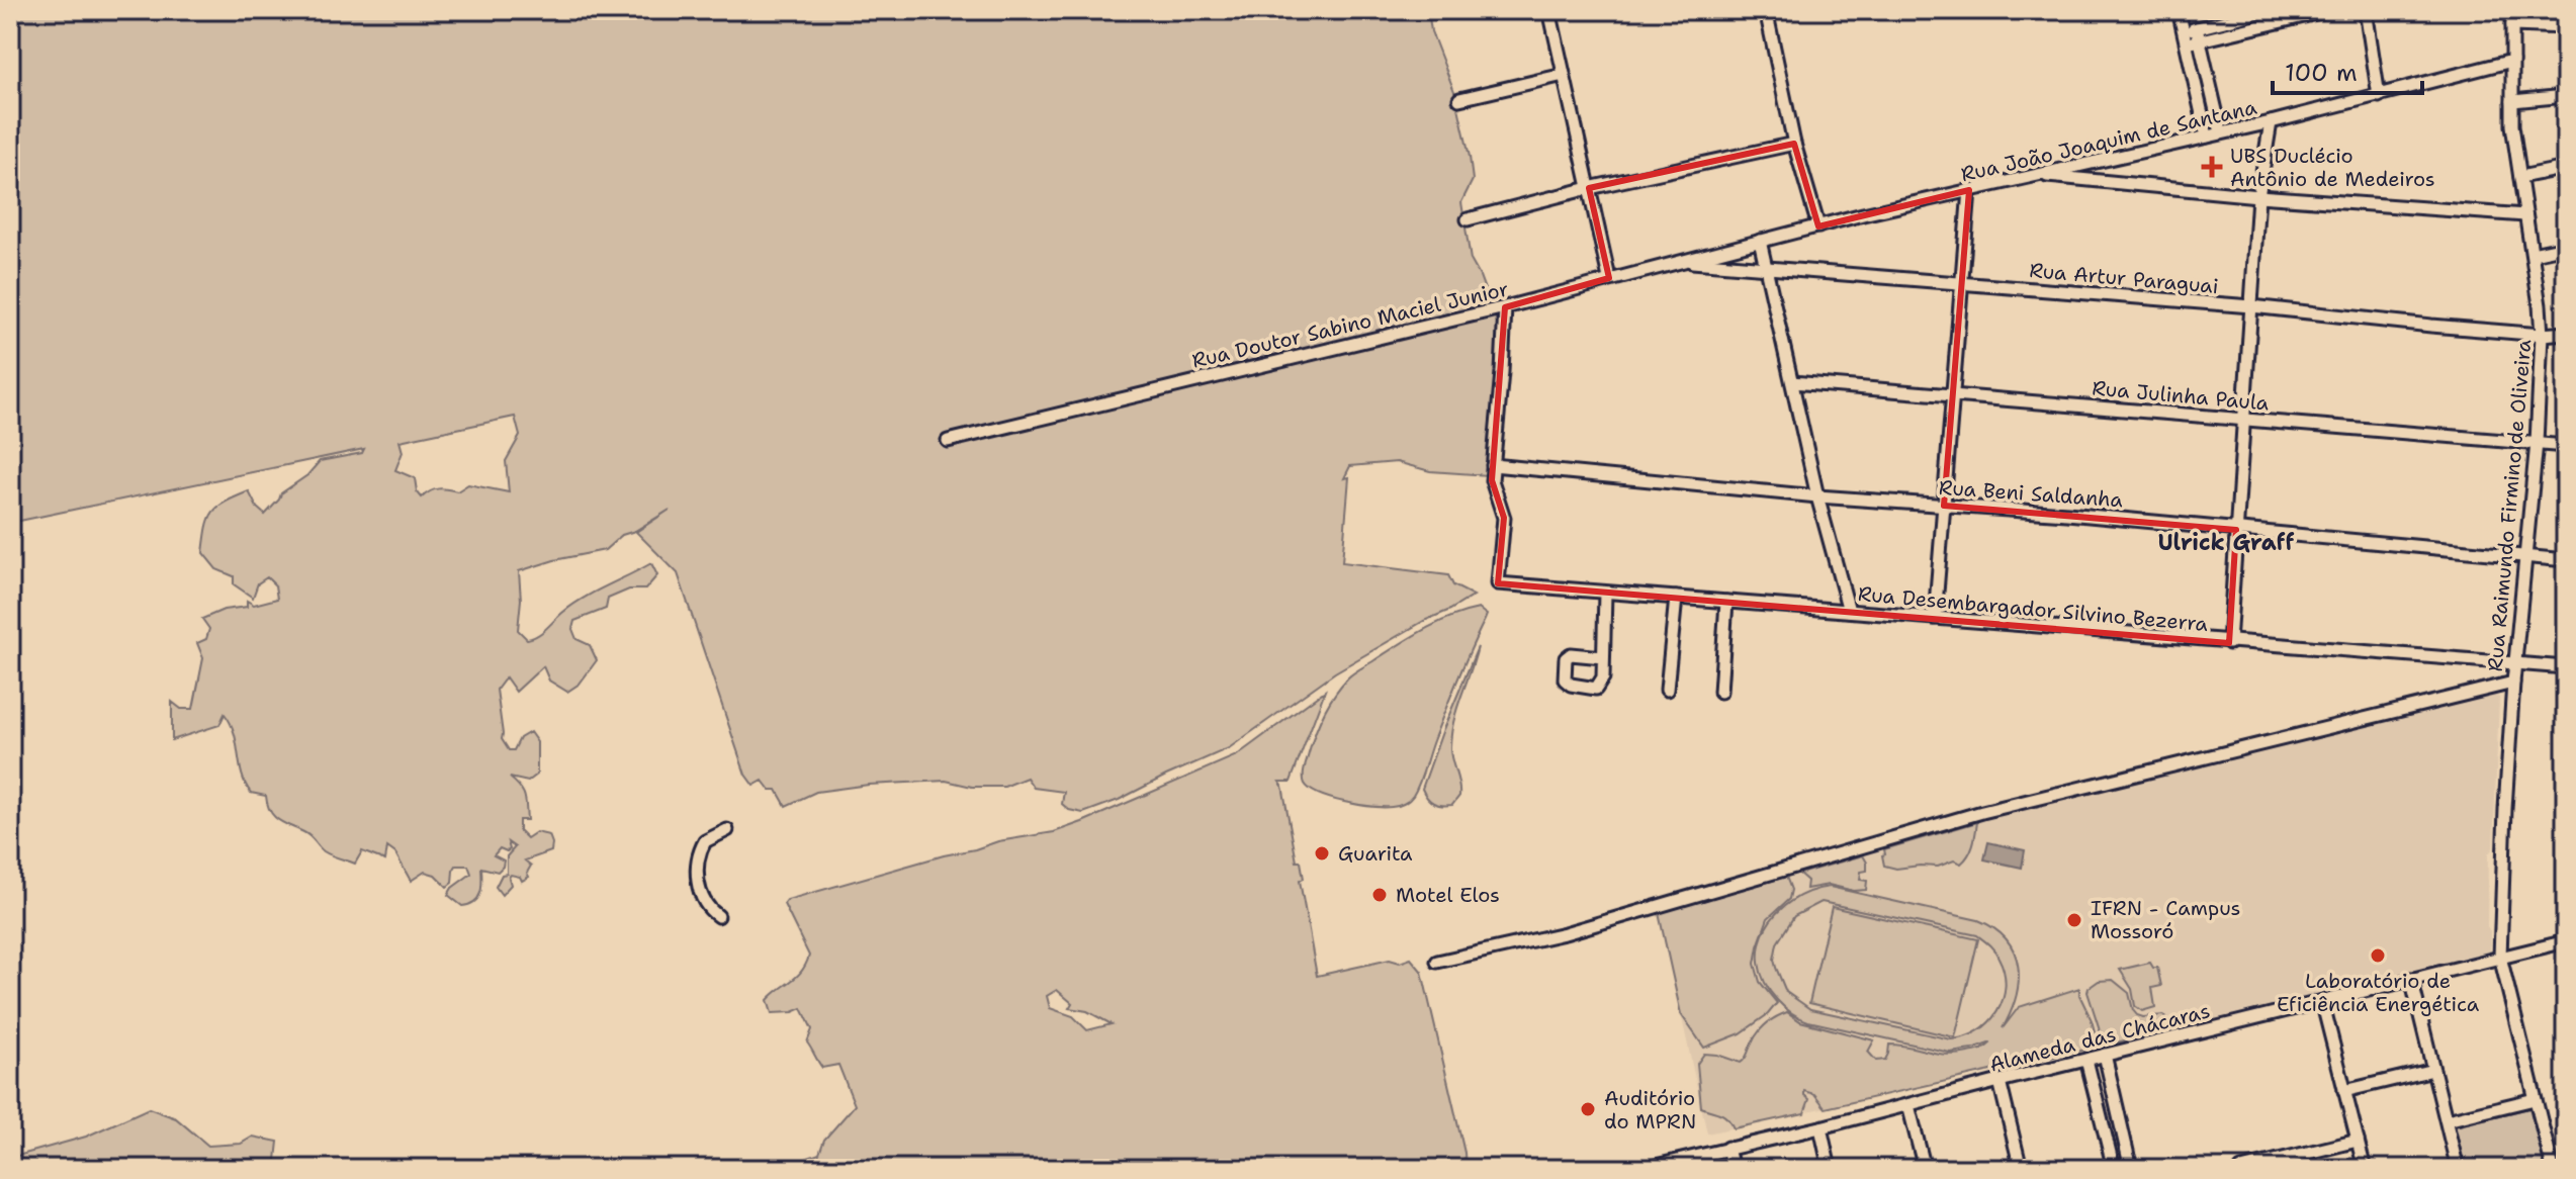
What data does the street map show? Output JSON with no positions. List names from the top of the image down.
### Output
{
  "streets": {
    "street": [
      "Rua João Joaquim de Santana",
      "Rua Artur Paraguai",
      "Rua Doutor Sabino Maciel Junior",
      "Rua Julinha Paula",
      "Rua Beni Saldanha",
      "Rua Raimundo Firmino de Oliveira",
      "Rua Desembargador Silvino Bezerra",
      "Alameda das Chácaras"
    ]
  },
  "crossings": [
    ["Rua João Joaquim de Santana", "Rua Doutor Sabino Maciel Junior"],
    ["Rua João Joaquim de Santana", "Rua Raimundo Firmino de Oliveira"],
    ["Rua Artur Paraguai", "Rua Doutor Sabino Maciel Junior"],
    ["Rua Artur Paraguai", "Rua Raimundo Firmino de Oliveira"],
    ["Rua Julinha Paula", "Rua Raimundo Firmino de Oliveira"],
    ["Rua Beni Saldanha", "Rua Raimundo Firmino de Oliveira"],
    ["Rua Beni Saldanha", "Rua Desembargador Silvino Bezerra"],
    ["Rua Raimundo Firmino de Oliveira", "Rua Desembargador Silvino Bezerra"],
    ["Rua Raimundo Firmino de Oliveira", "Alameda das Chácaras"]
  ],
  "districts": ["Ulrick Graff"],
  "places": {
    "health": ["UBS Duclécio Antônio de Medeiros"],
    "other": [
      "Guarita",
      "Motel Elos",
      "IFRN - Campus Mossoró",
      "Laboratório de Eficiência Energética",
      "Auditório do MPRN"
    ]
  },
  "scale_bar": "100 m"
}
